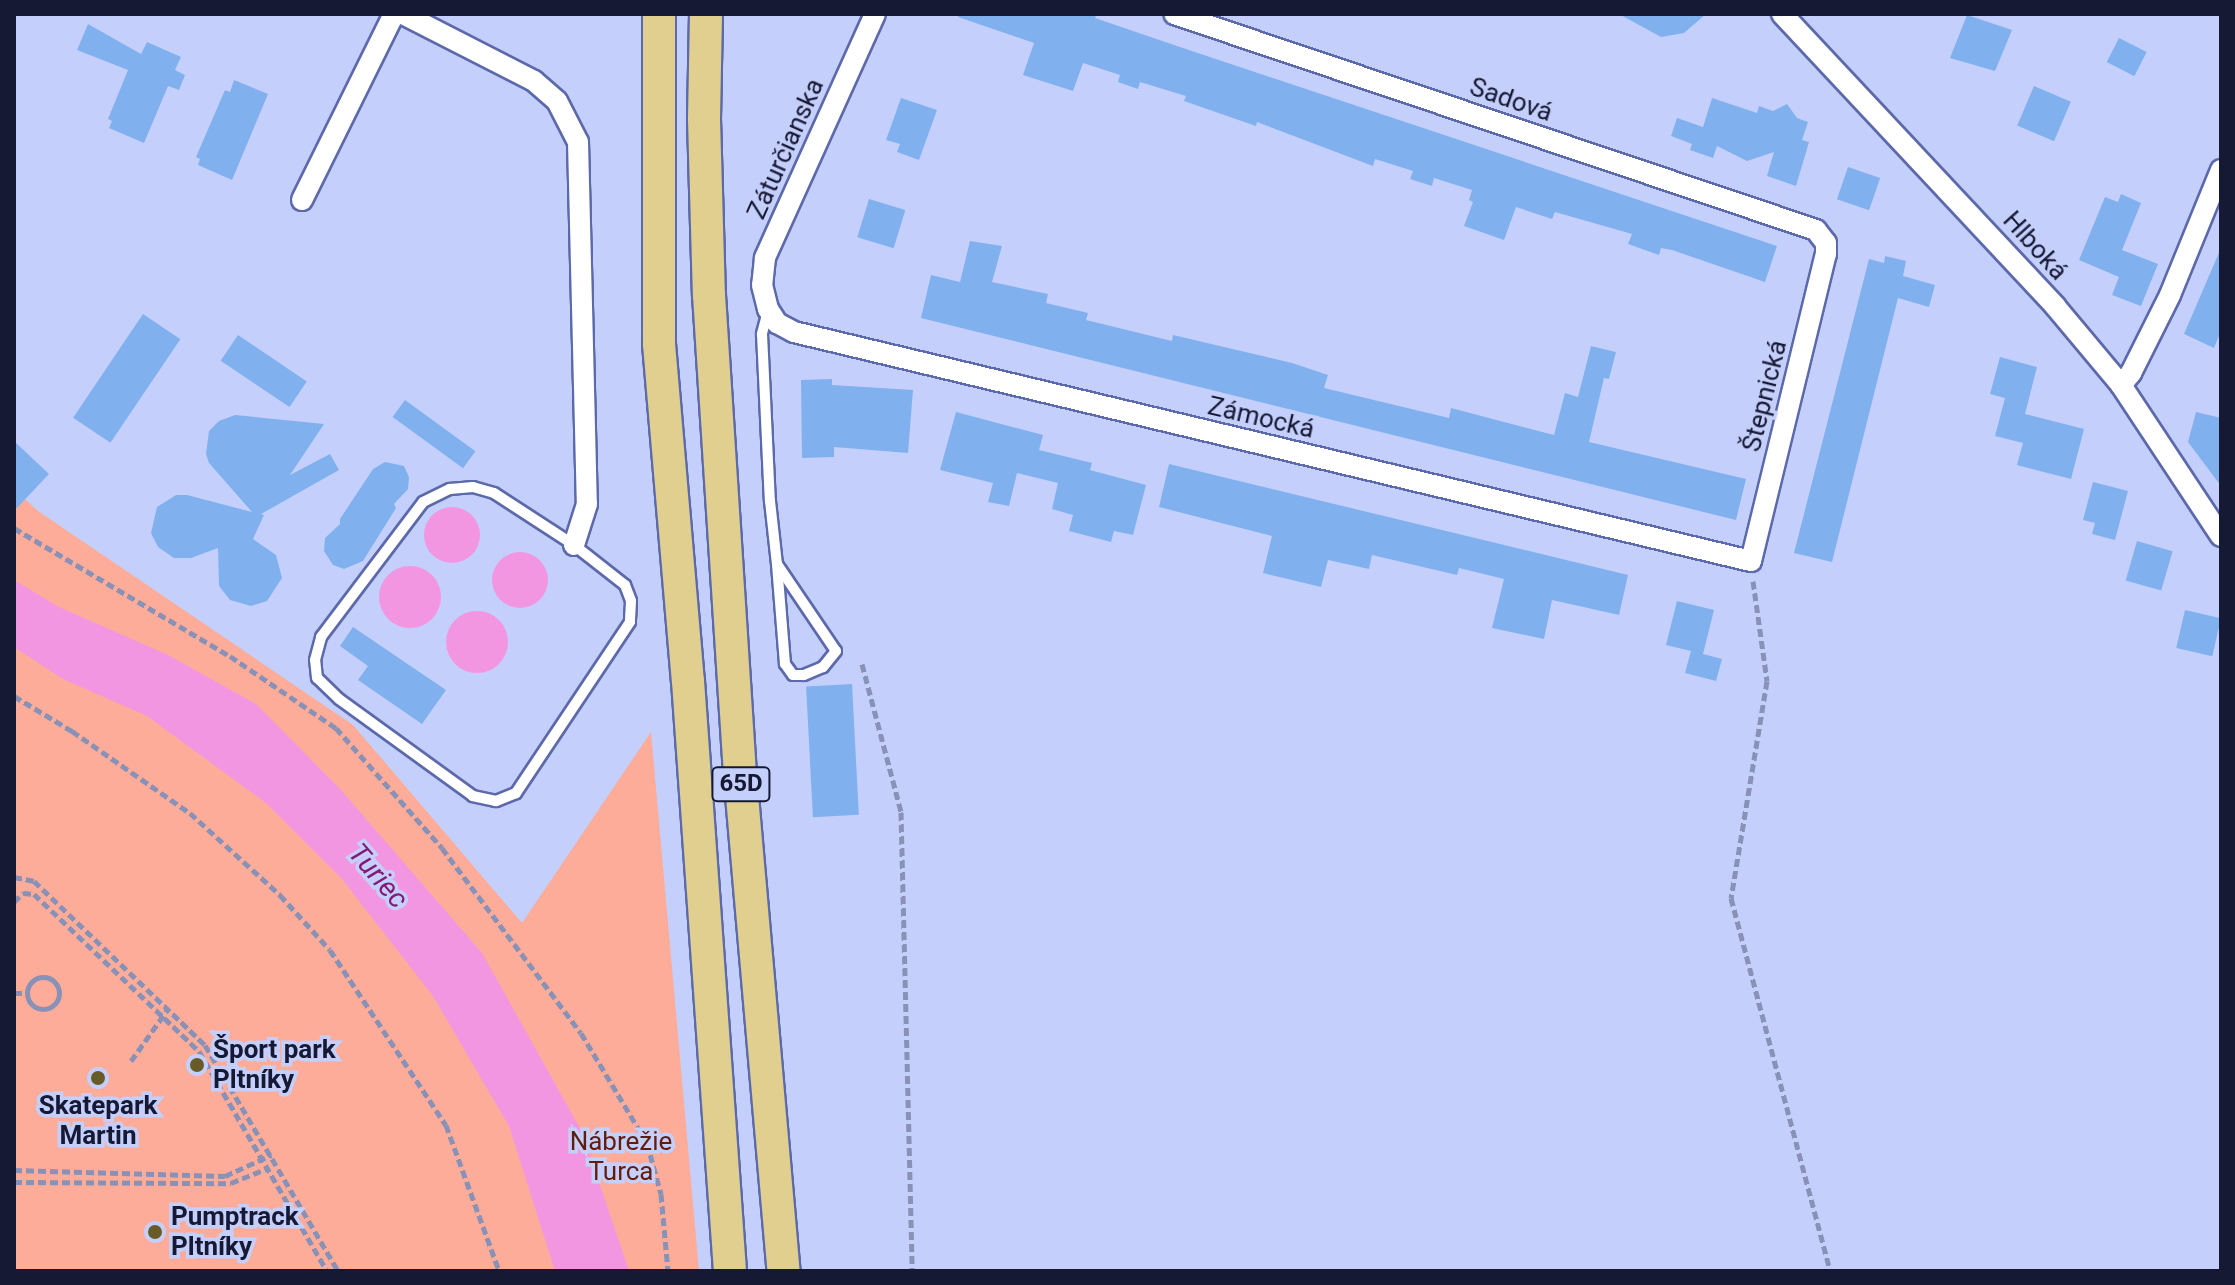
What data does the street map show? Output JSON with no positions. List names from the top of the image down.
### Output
{
  "streets": {
    "main road": ["65D"],
    "street": [
      "Sadová",
      "Záturčianska",
      "Hlboká",
      "Štepnická",
      "Zámocká"
    ]
  },
  "crossings": [
    ["Sadová", "Štepnická"],
    ["Záturčianska", "Zámocká"],
    ["Štepnická", "Zámocká"]
  ],
  "water": ["Turiec"],
  "parks": ["Nábrežie Turca"],
  "places": ["Šport park Pltníky", "Skatepark Martin", "Pumptrack Pltníky"]
}
